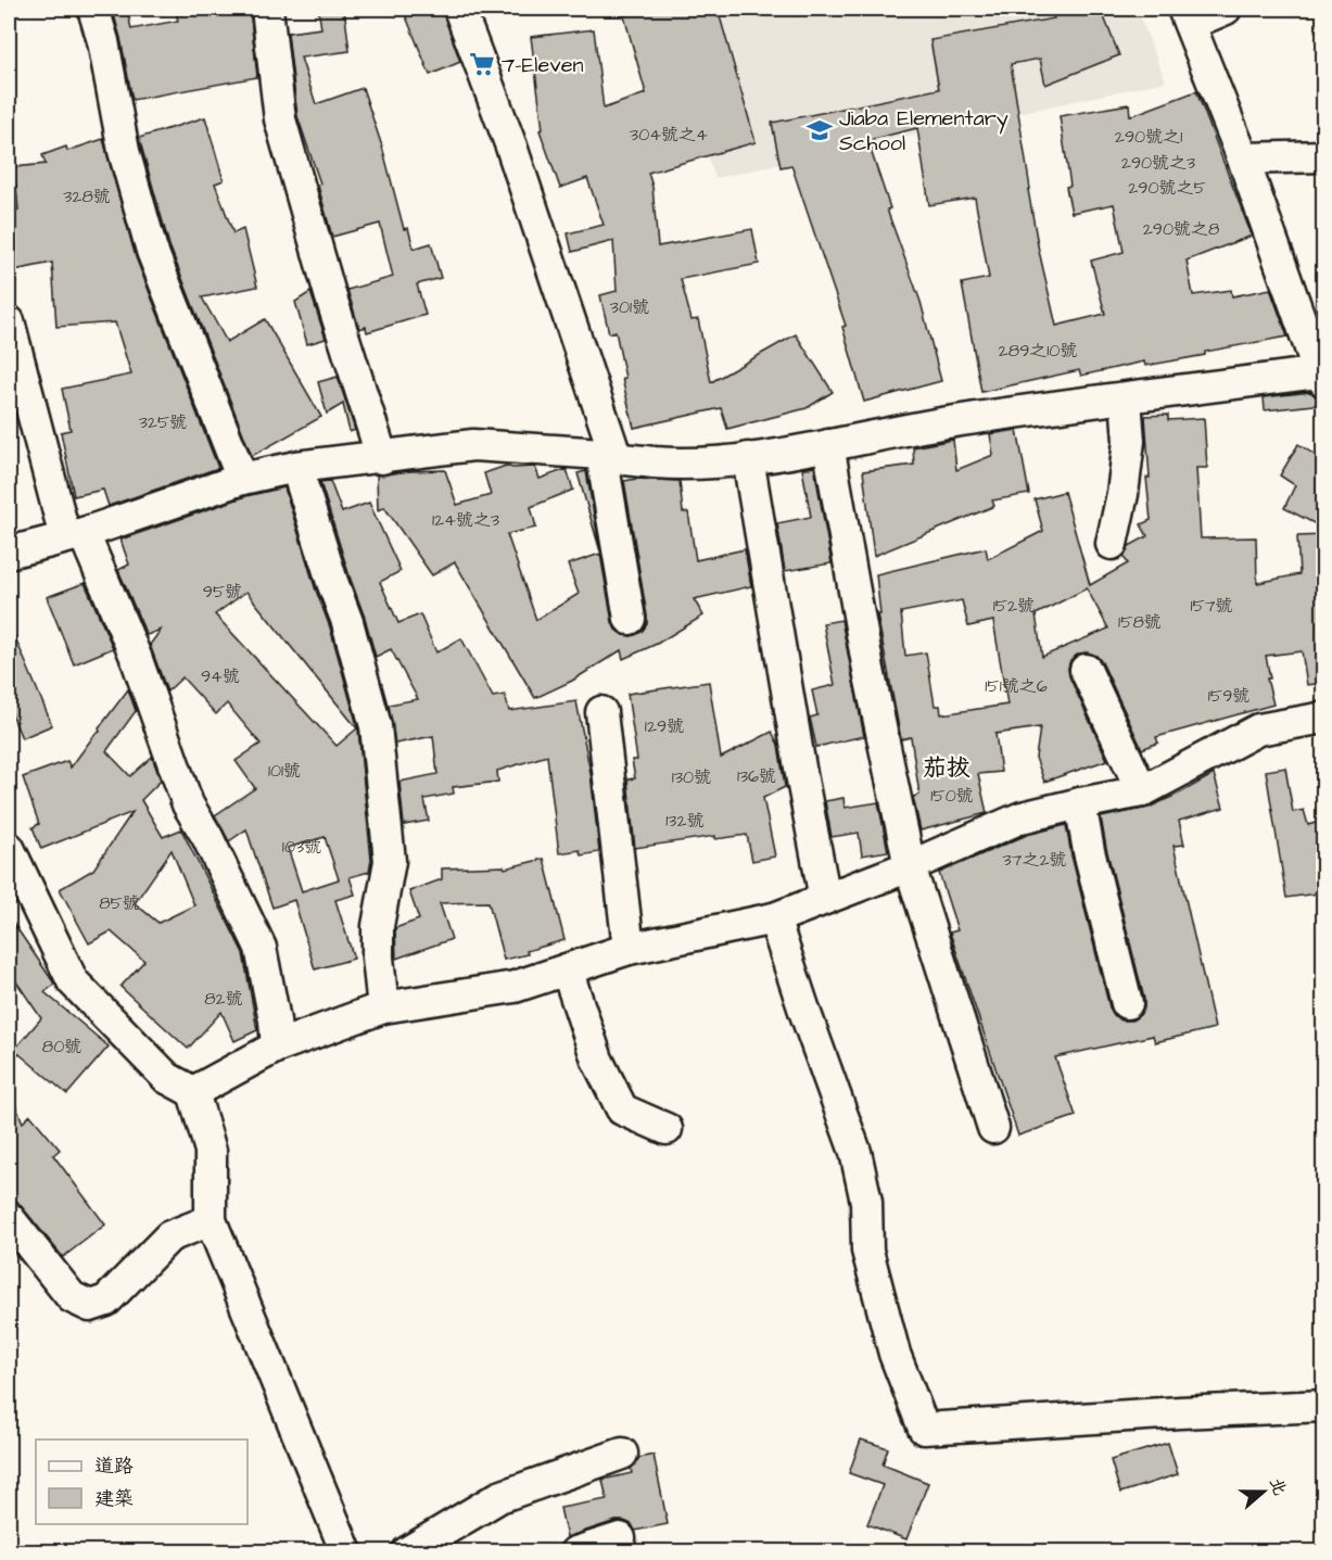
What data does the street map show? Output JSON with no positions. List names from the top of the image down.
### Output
{
  "districts": ["茄拔"],
  "places": {
    "supermarket": ["7-Eleven"],
    "school or university": ["Jiaba Elementary School"]
  },
  "house_numbers": [
    "304號之4",
    "290號之1",
    "290號之3",
    "290號之5",
    "328號",
    "290號之8",
    "301號",
    "289之10號",
    "325號",
    "124號之3",
    "95號",
    "152號",
    "157號",
    "158號",
    "94號",
    "151號之6",
    "159號",
    "129號",
    "101號",
    "136號",
    "130號",
    "150號",
    "132號",
    "103號",
    "37之2號",
    "85號",
    "82號",
    "80號"
  ],
  "legend": ["道路", "建築"],
  "north": "right"
}
